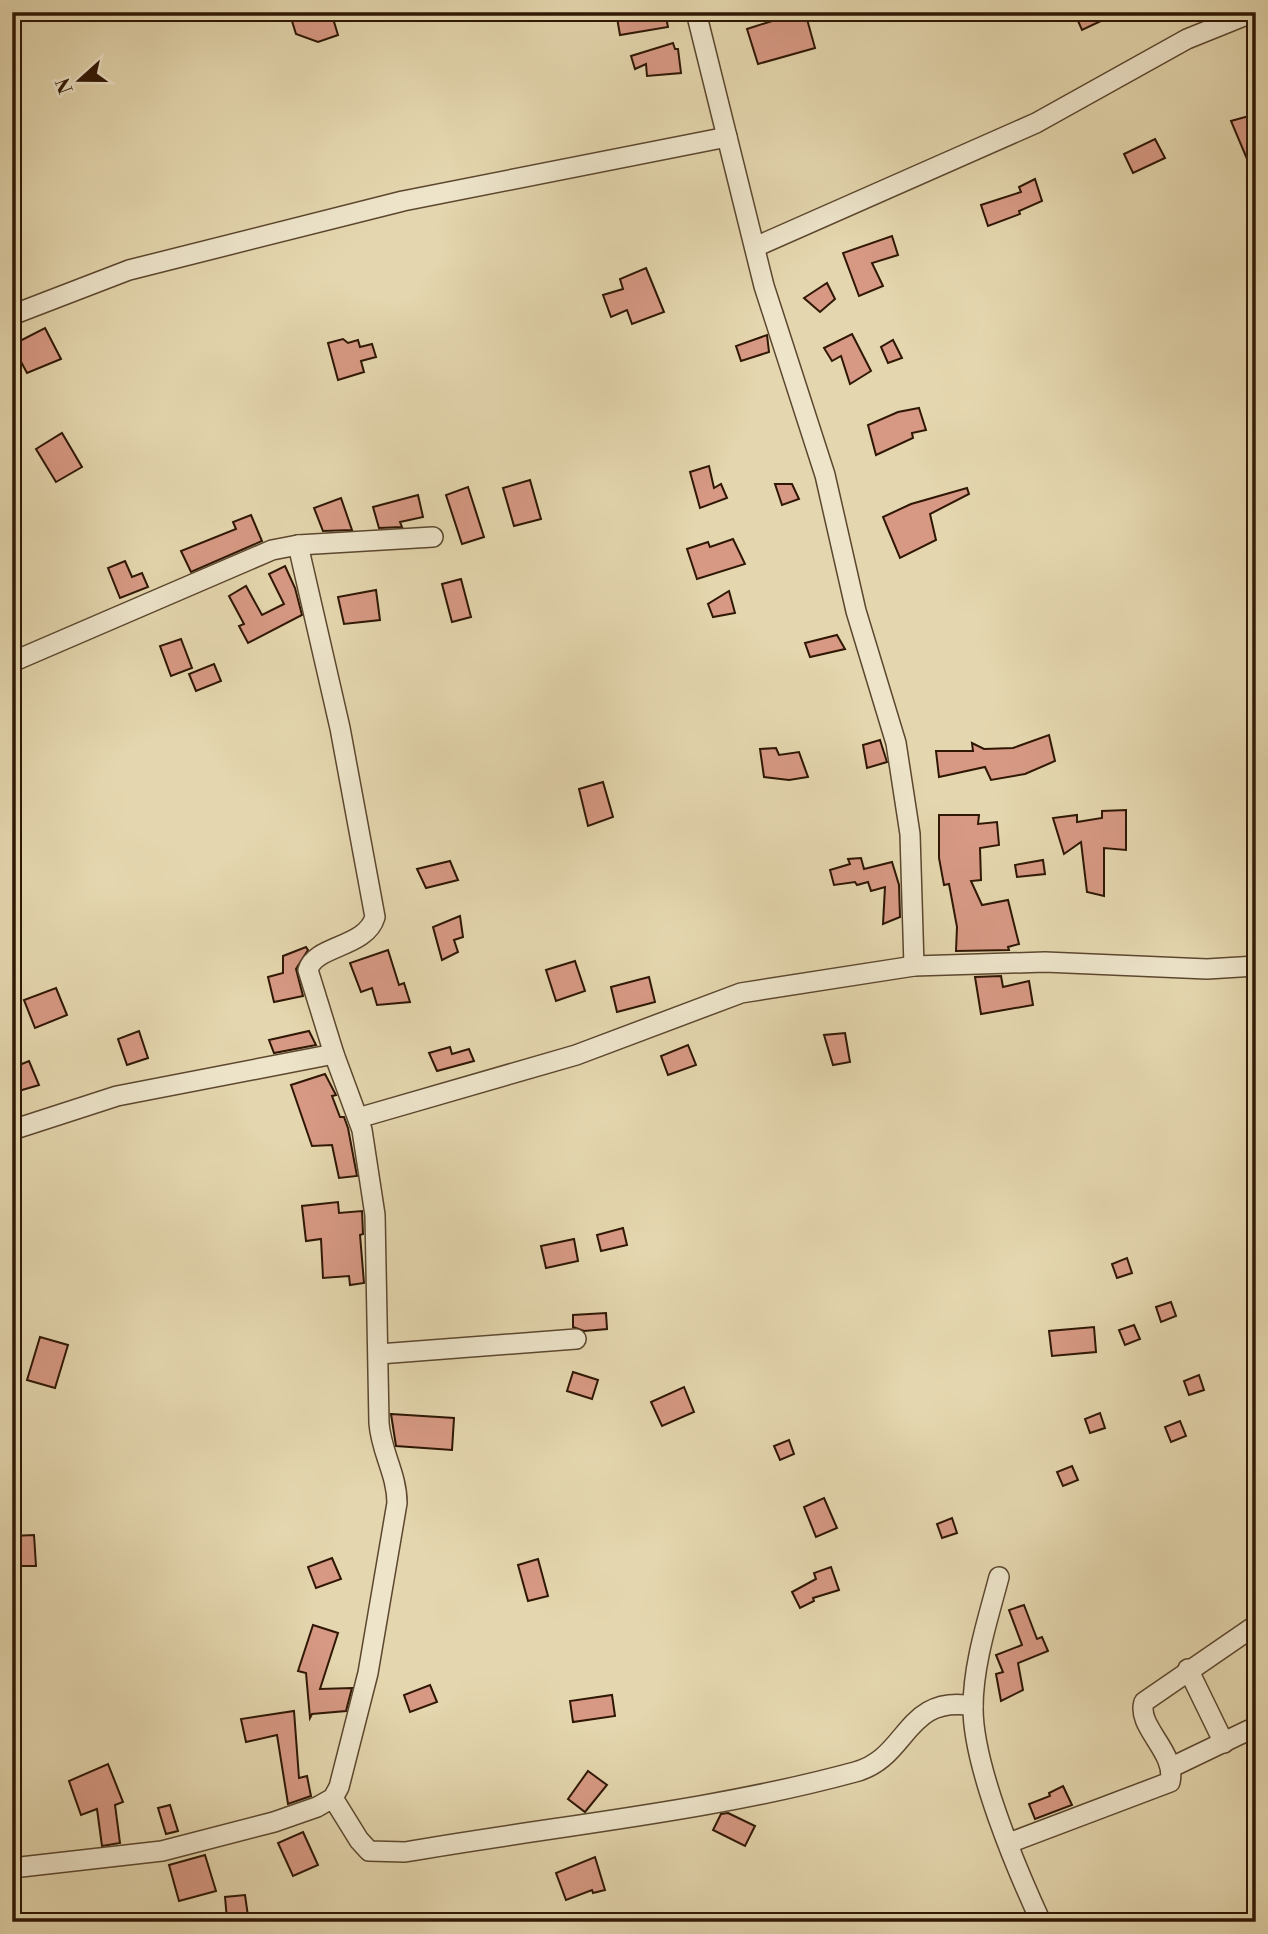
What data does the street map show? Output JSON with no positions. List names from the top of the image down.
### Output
{
  "north": "left"
}
